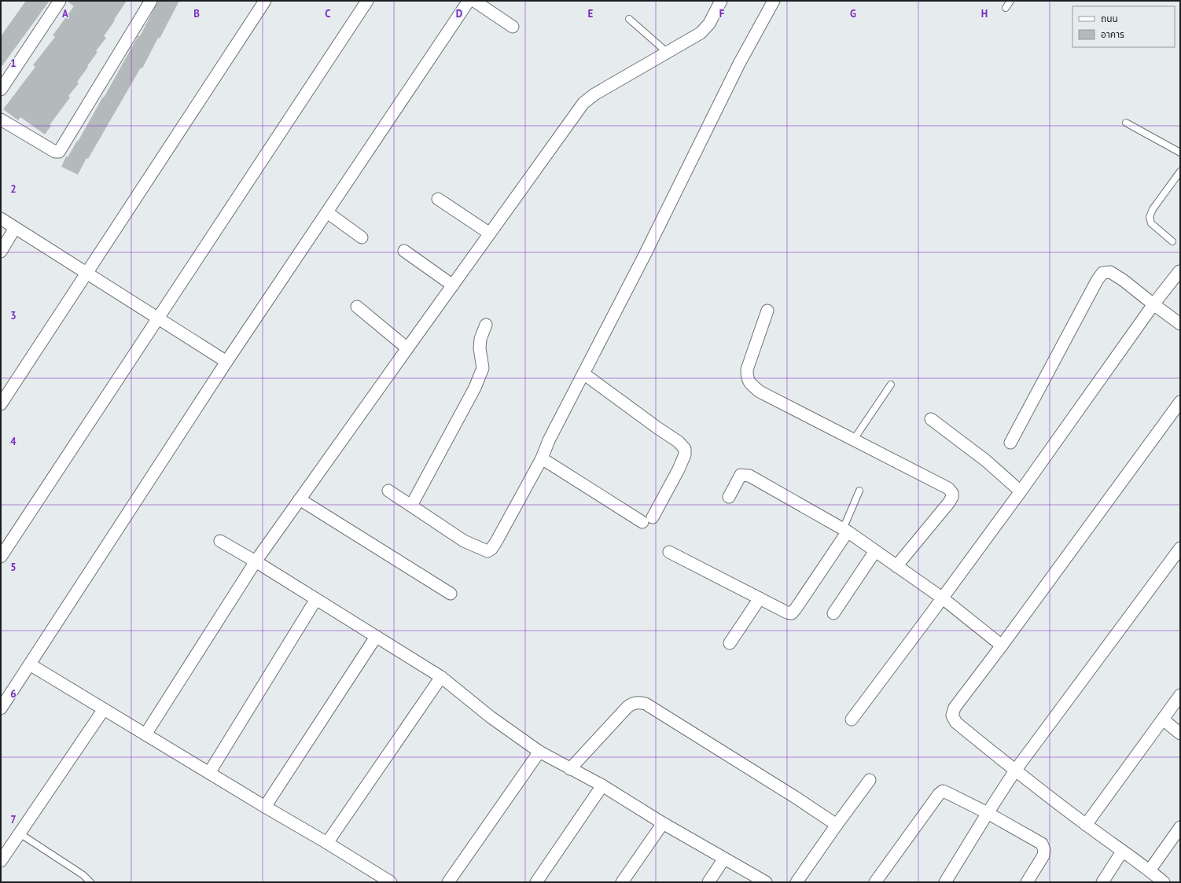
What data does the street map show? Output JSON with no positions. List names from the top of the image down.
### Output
{
  "legend": ["ถนน", "อาคาร"],
  "grid": {
    "columns": [
      "A",
      "B",
      "C",
      "D",
      "E",
      "F",
      "G",
      "H"
    ],
    "rows": [
      "1",
      "2",
      "3",
      "4",
      "5",
      "6",
      "7"
    ]
  }
}
